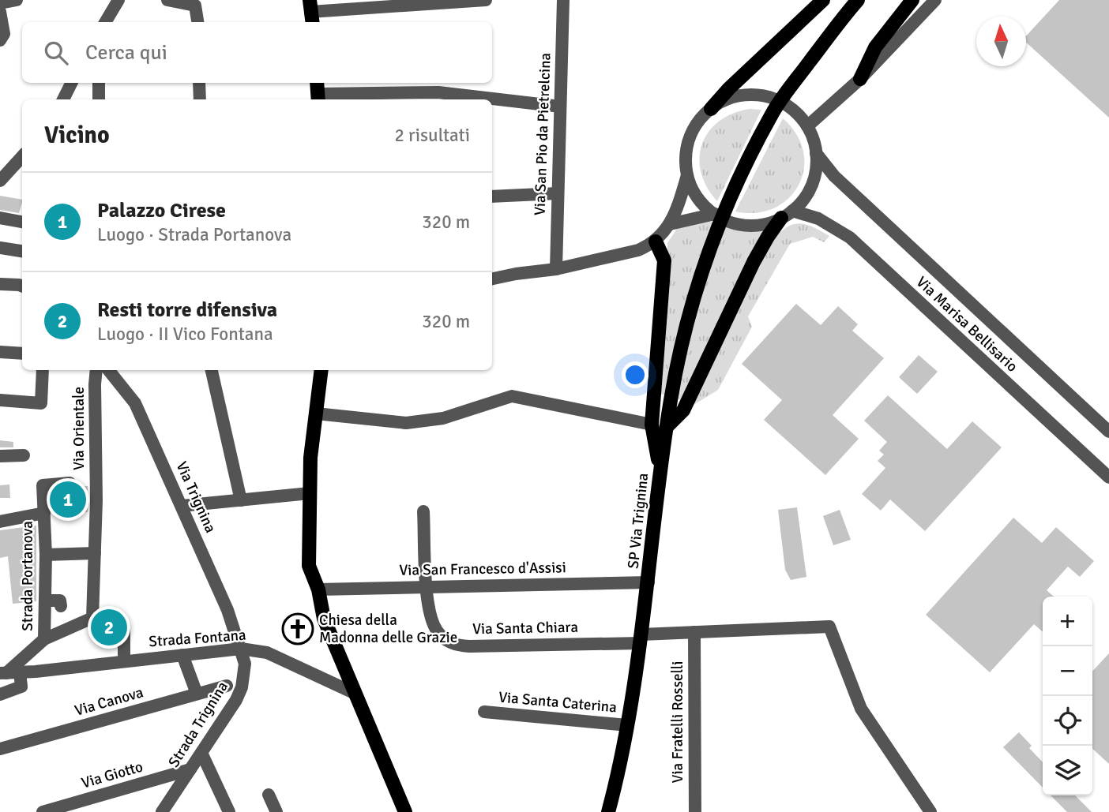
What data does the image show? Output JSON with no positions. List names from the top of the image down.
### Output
{
  "streets": {
    "main road": ["SP Via Trignina"],
    "street": [
      "Via San Pio da Pietrelcina",
      "Via Marisa Bellisario",
      "Via Orientale",
      "Via Trignina",
      "Via San Francesco d'Assisi",
      "Strada Portanova",
      "Via Santa Chiara",
      "Strada Fontana",
      "Via Canova",
      "Via Santa Caterina",
      "Via Fratelli Rosselli",
      "Strada Trignina",
      "Via Giotto"
    ]
  },
  "crossings": [
    ["Via Marisa Bellisario", "SP Via Trignina"],
    ["Via Trignina", "Strada Fontana"],
    ["Via Trignina", "Strada Trignina"],
    ["SP Via Trignina", "Via San Francesco d'Assisi"],
    ["SP Via Trignina", "Via Santa Chiara"],
    ["SP Via Trignina", "Via Santa Caterina"],
    ["Via San Francesco d'Assisi", "Via Santa Chiara"],
    ["Via Santa Chiara", "Via Fratelli Rosselli"],
    ["Strada Fontana", "Strada Trignina"],
    ["Strada Trignina", "Via Giotto"]
  ],
  "places": {
    "church": ["Chiesa della Madonna delle Grazie"]
  },
  "north": "top",
  "page": {
    "search": "Cerca qui",
    "heading": ["Vicino", "2 risultati"],
    "list": [
      {
        "mark": "1",
        "name": "Palazzo Cirese",
        "note": "Luogo · Strada Portanova",
        "value": "320 m"
      },
      {
        "mark": "2",
        "name": "Resti torre difensiva",
        "note": "Luogo · II Vico Fontana",
        "value": "320 m"
      }
    ],
    "pins": ["1", "2"],
    "map_buttons": ["+", "−"]
  }
}
